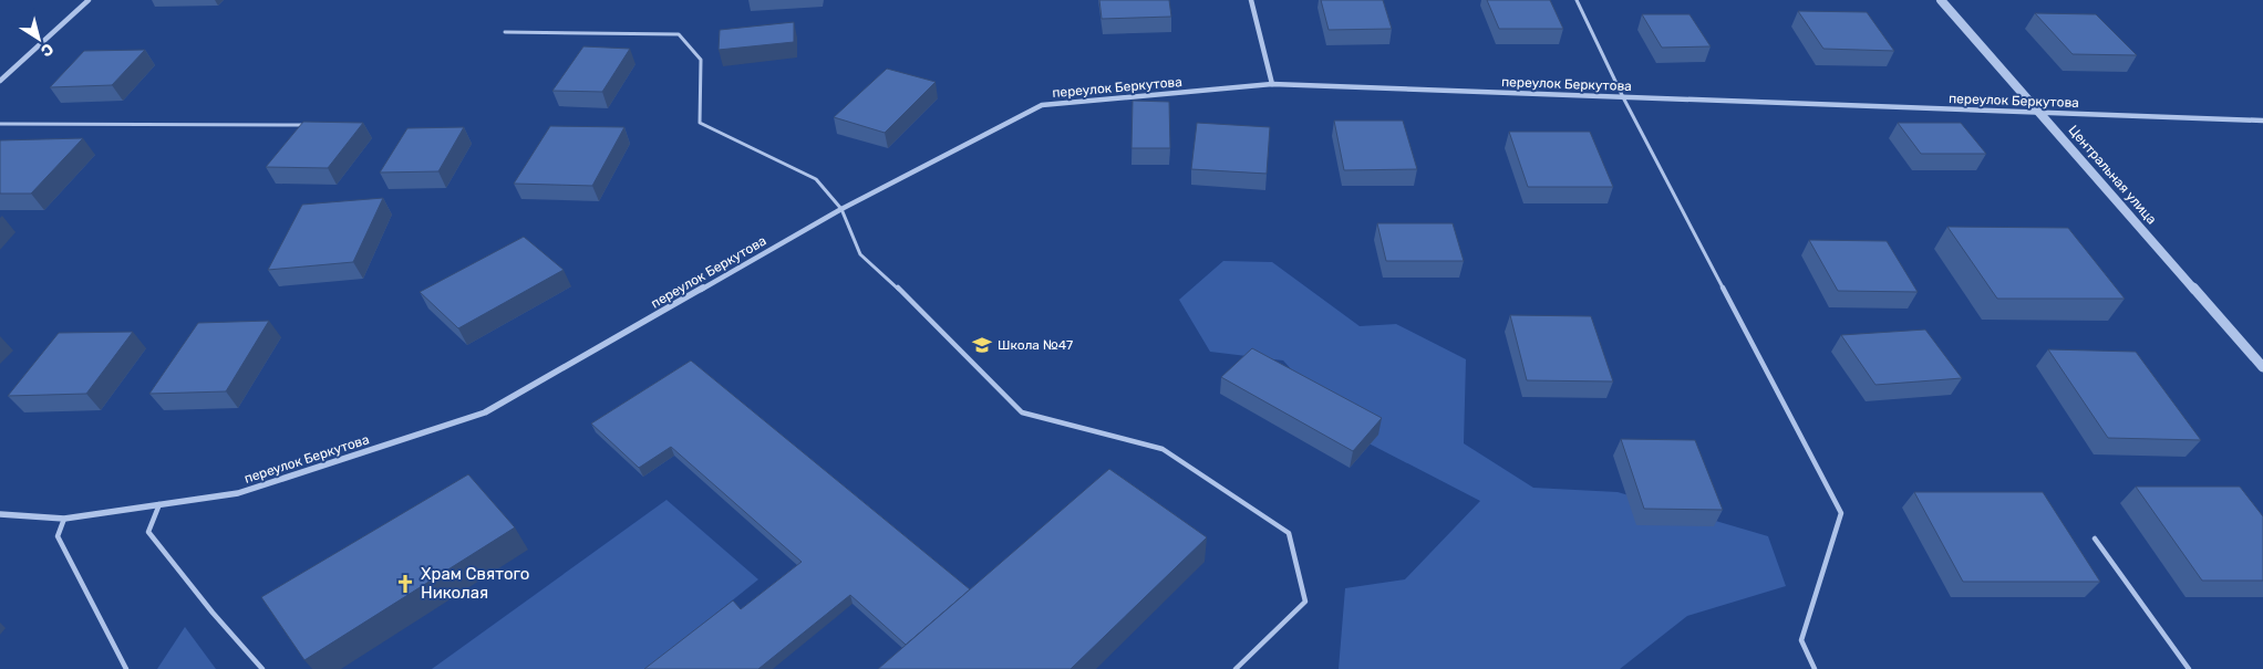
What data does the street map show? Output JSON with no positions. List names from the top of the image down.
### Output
{
  "streets": {
    "street": ["переулок Беркутова", "Центральная улица"]
  },
  "crossings": [
    ["переулок Беркутова", "Центральная улица"]
  ],
  "places": {
    "school or university": ["Школа №47"],
    "church": ["Храм Святого Николая"]
  },
  "north": "bottom right"
}
